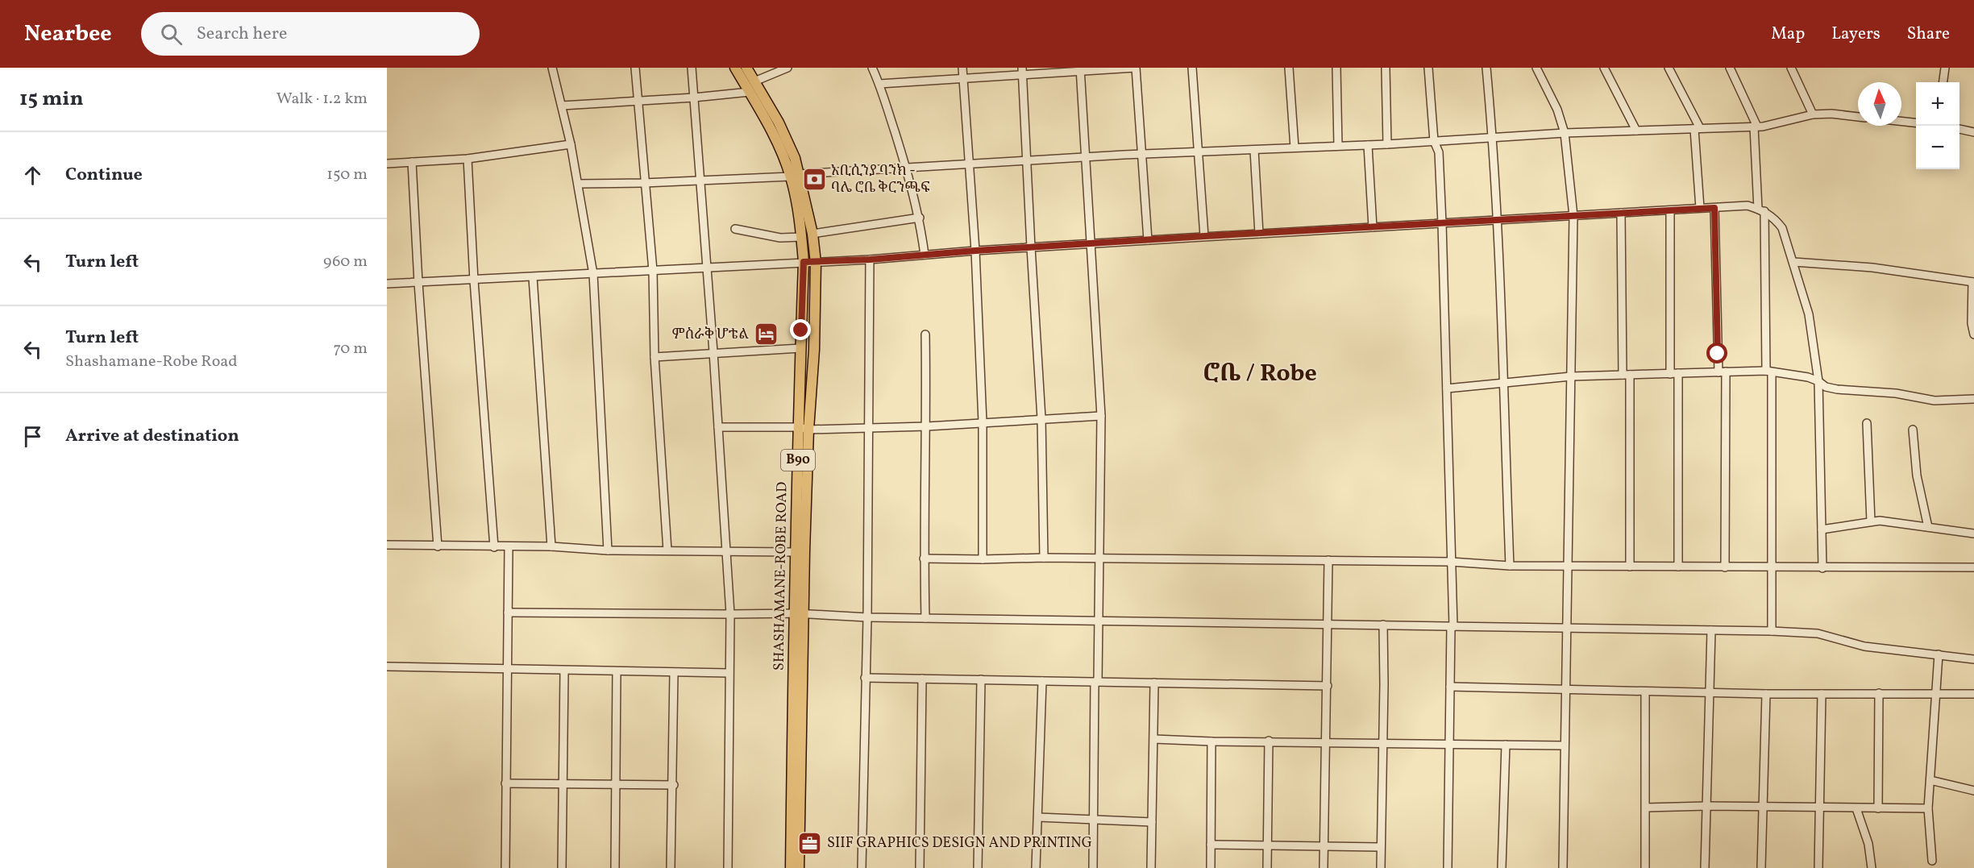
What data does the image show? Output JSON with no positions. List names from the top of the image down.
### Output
{
  "streets": {
    "main road": ["B90", "SHASHAMANE-ROBE ROAD"]
  },
  "districts": ["ሮቤ / Robe"],
  "places": {
    "bank": ["አቢሲንያ ባንክ - ባሌ ሮቤ ቅርንጫፍ"],
    "hotel": ["ምስራቅ ሆቴል"],
    "office": ["SIIF GRAPHICS DESIGN AND PRINTING"]
  },
  "north": "top",
  "page": {
    "header": "Nearbee",
    "search": "Search here",
    "nav": ["Map", "Layers", "Share"],
    "heading": ["15 min", "Walk · 1.2 km"],
    "map_buttons": ["+", "−"],
    "list": [
      ["Continue", "150 m"],
      ["Turn left", "960 m"],
      ["Turn left", "Shashamane-Robe Road", "70 m"],
      "Arrive at destination"
    ]
  }
}
